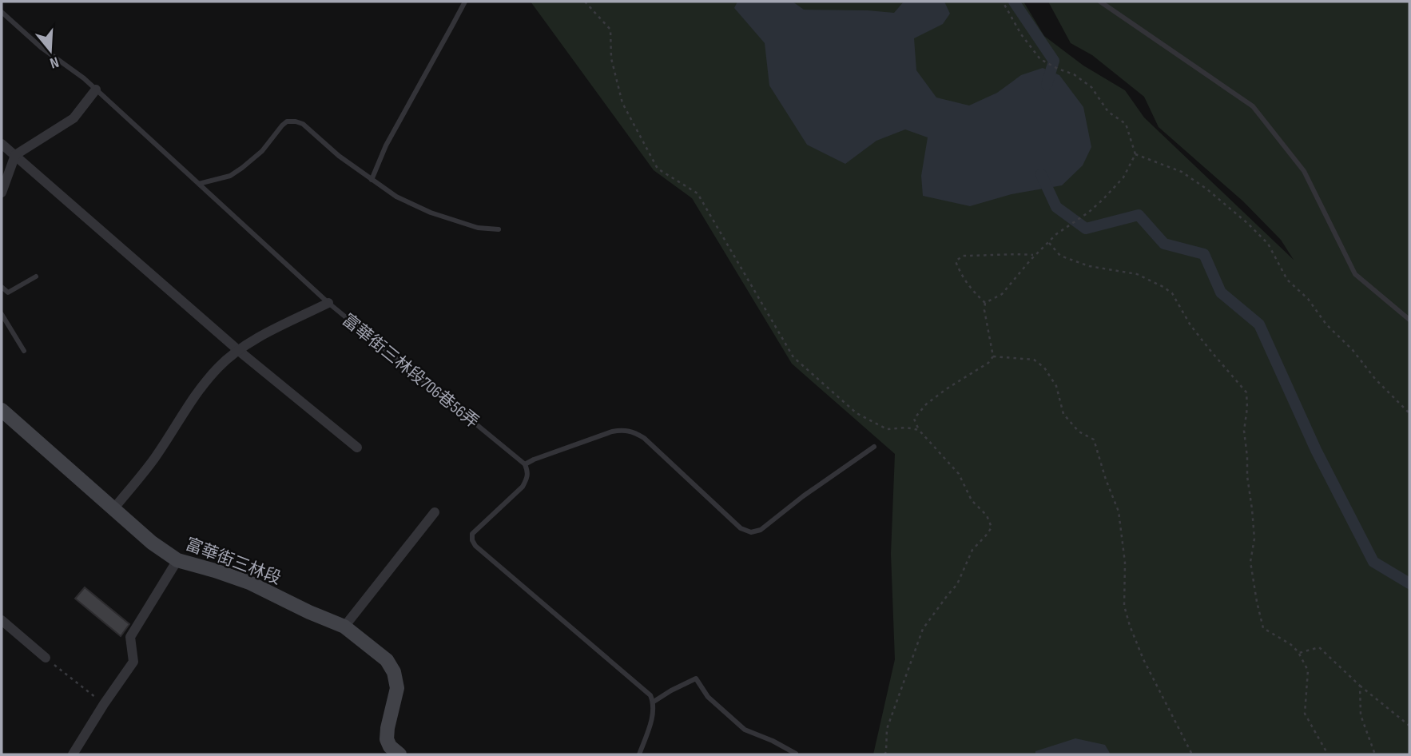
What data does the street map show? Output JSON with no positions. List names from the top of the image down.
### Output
{
  "streets": {
    "street": ["富華街三林段"],
    "lane": ["富華街三林段706巷56弄"]
  },
  "north": "bottom"
}
